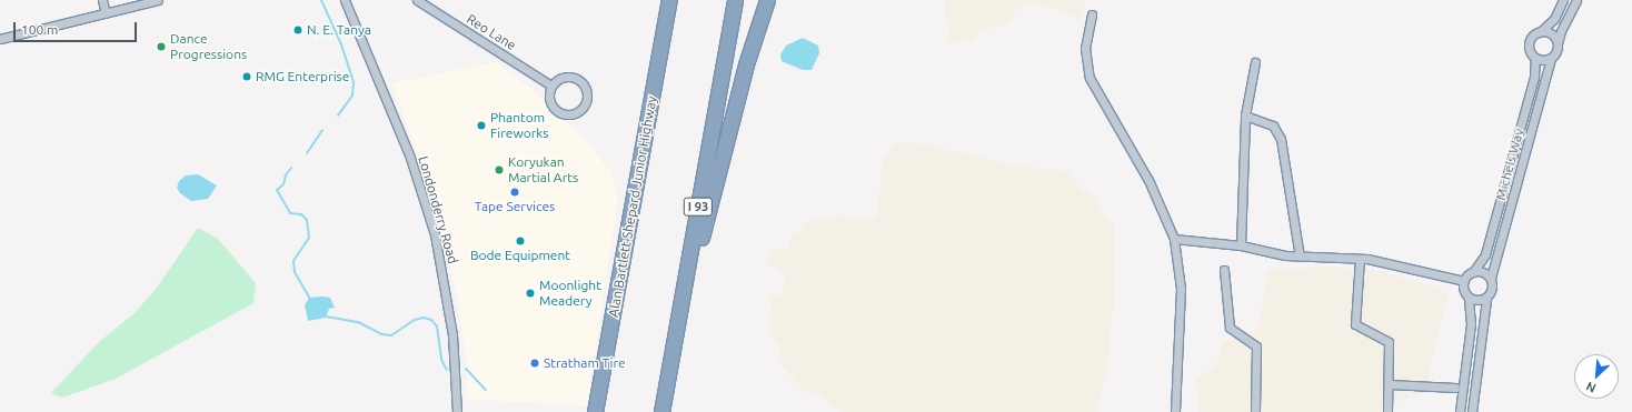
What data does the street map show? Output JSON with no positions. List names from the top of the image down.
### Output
{
  "streets": {
    "highway": ["Alan Bartlett Shepard Junior Highway", "I 93"],
    "street": ["Reo Lane", "Michels Way", "Londonderry Road"]
  },
  "places": [
    "N. E. Tanya",
    "Dance Progressions",
    "RMG Enterprise",
    "Phantom Fireworks",
    "Koryukan Martial Arts",
    "Tape Services",
    "Bode Equipment",
    "Moonlight Meadery",
    "Stratham Tire"
  ],
  "scale_bar": "100 m",
  "north": "bottom left"
}
